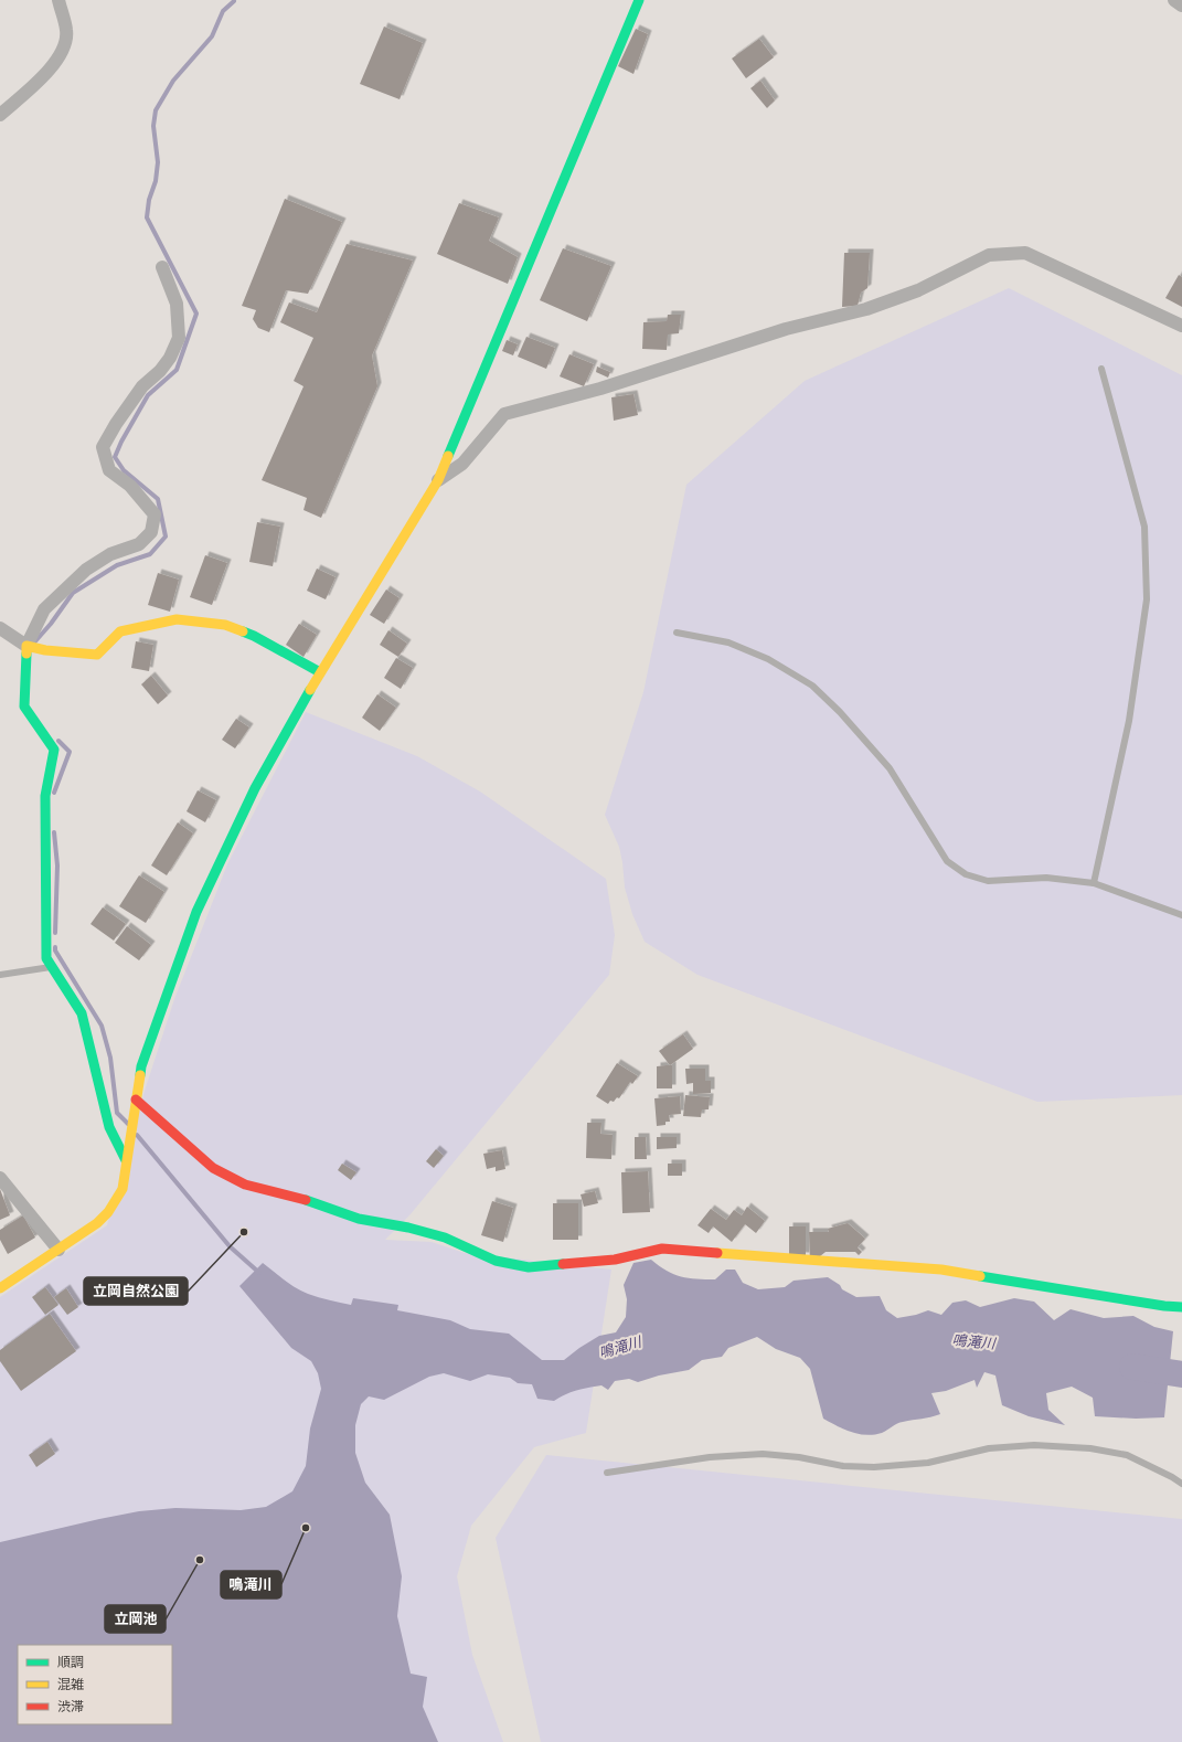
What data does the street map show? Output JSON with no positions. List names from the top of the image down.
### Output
{
  "water": ["鳴滝川"],
  "places": ["立岡自然公園", "鳴滝川", "立岡池"],
  "legend": ["順調", "混雑", "渋滞"]
}
